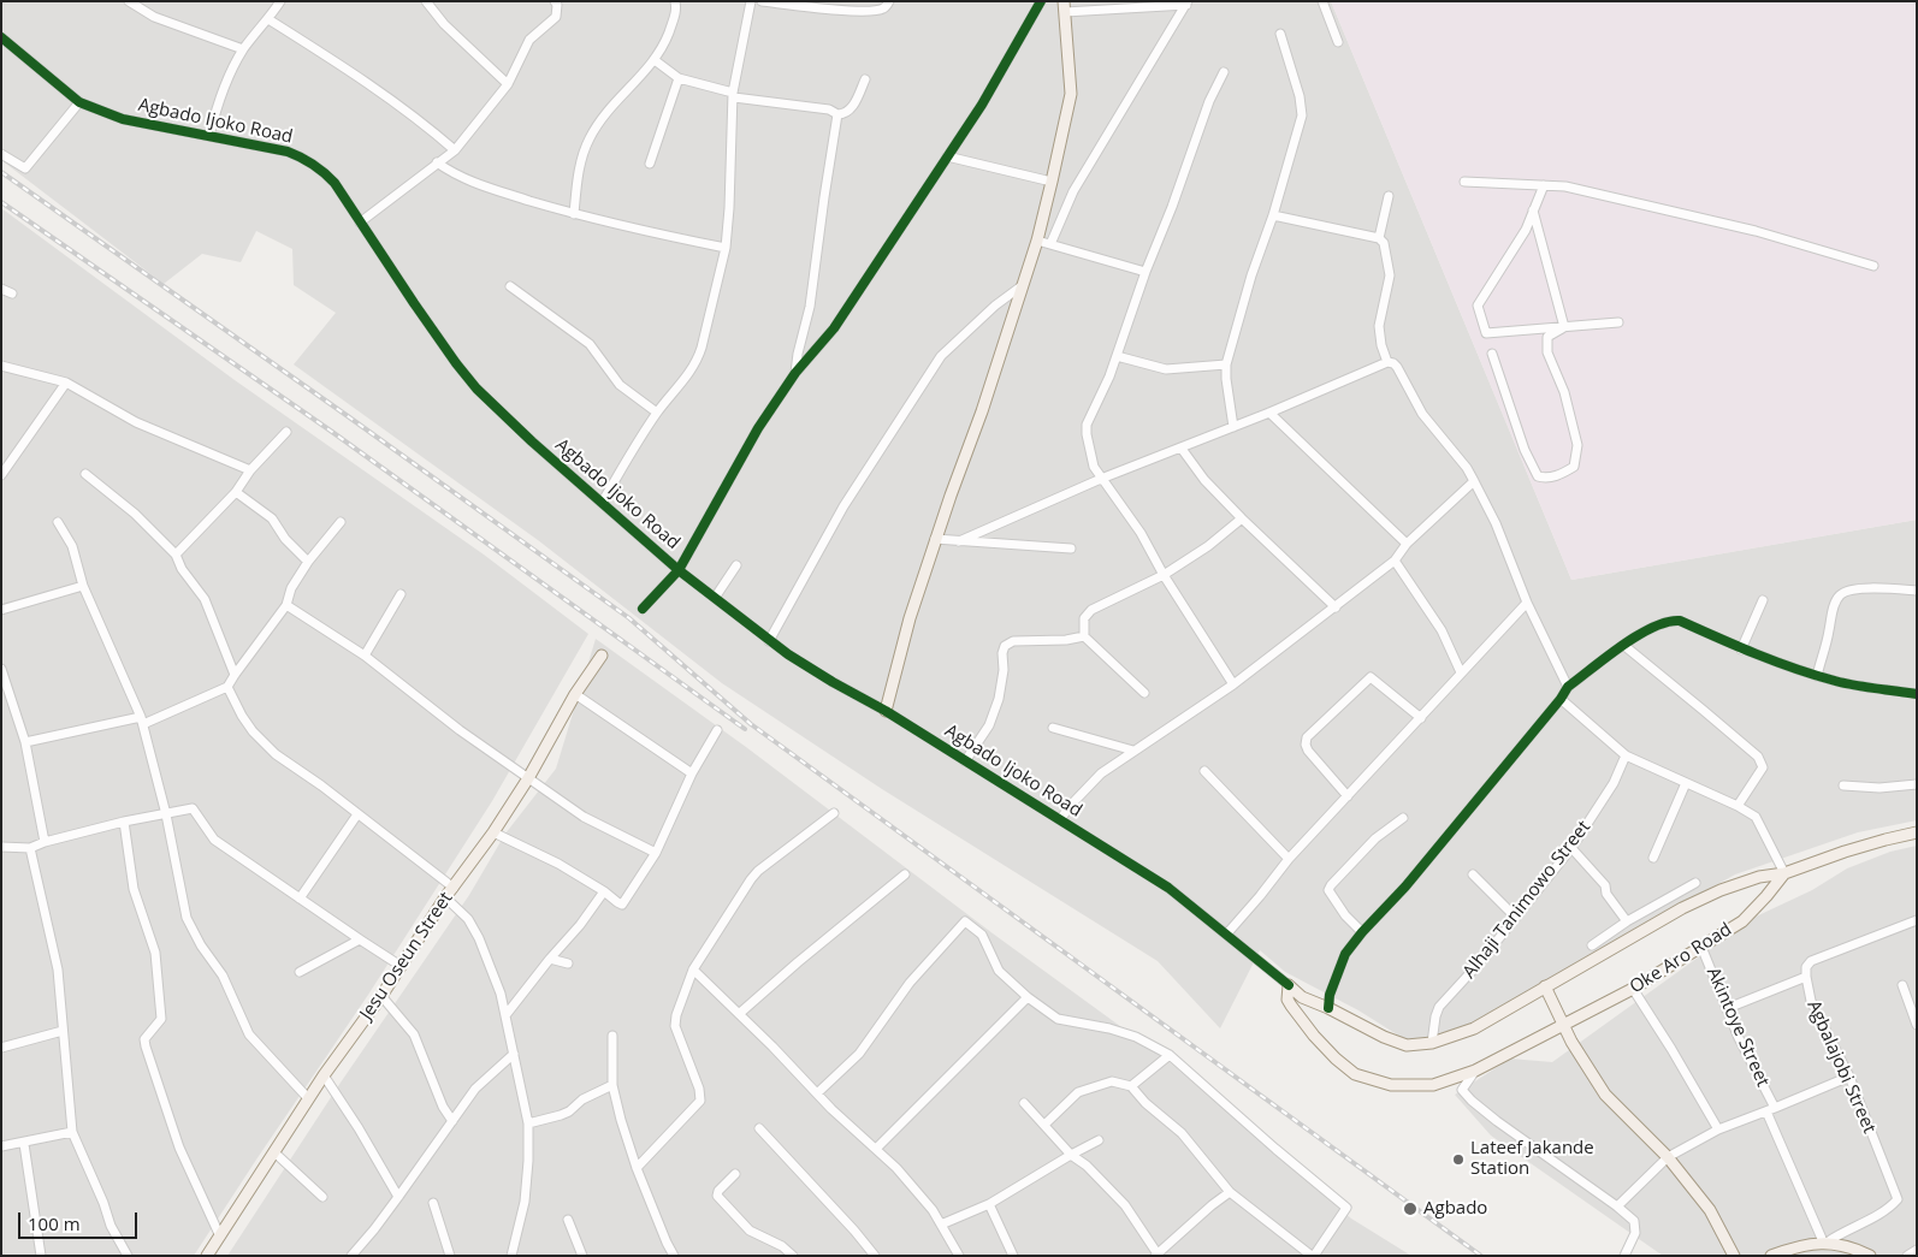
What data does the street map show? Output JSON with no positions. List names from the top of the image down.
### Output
{
  "streets": {
    "main road": ["Agbado Ijoko Road", "Jesu Oseun Street", "Oke Aro Road"],
    "street": ["Alhaji Tanimowo Street", "Akintoye Street", "Agbalajobi Street"]
  },
  "crossings": [
    ["Agbado Ijoko Road", "Alhaji Tanimowo Street"],
    ["Oke Aro Road", "Akintoye Street"],
    ["Akintoye Street", "Agbalajobi Street"]
  ],
  "places": ["Lateef Jakande Station", "Agbado"],
  "scale_bar": "100 m"
}
